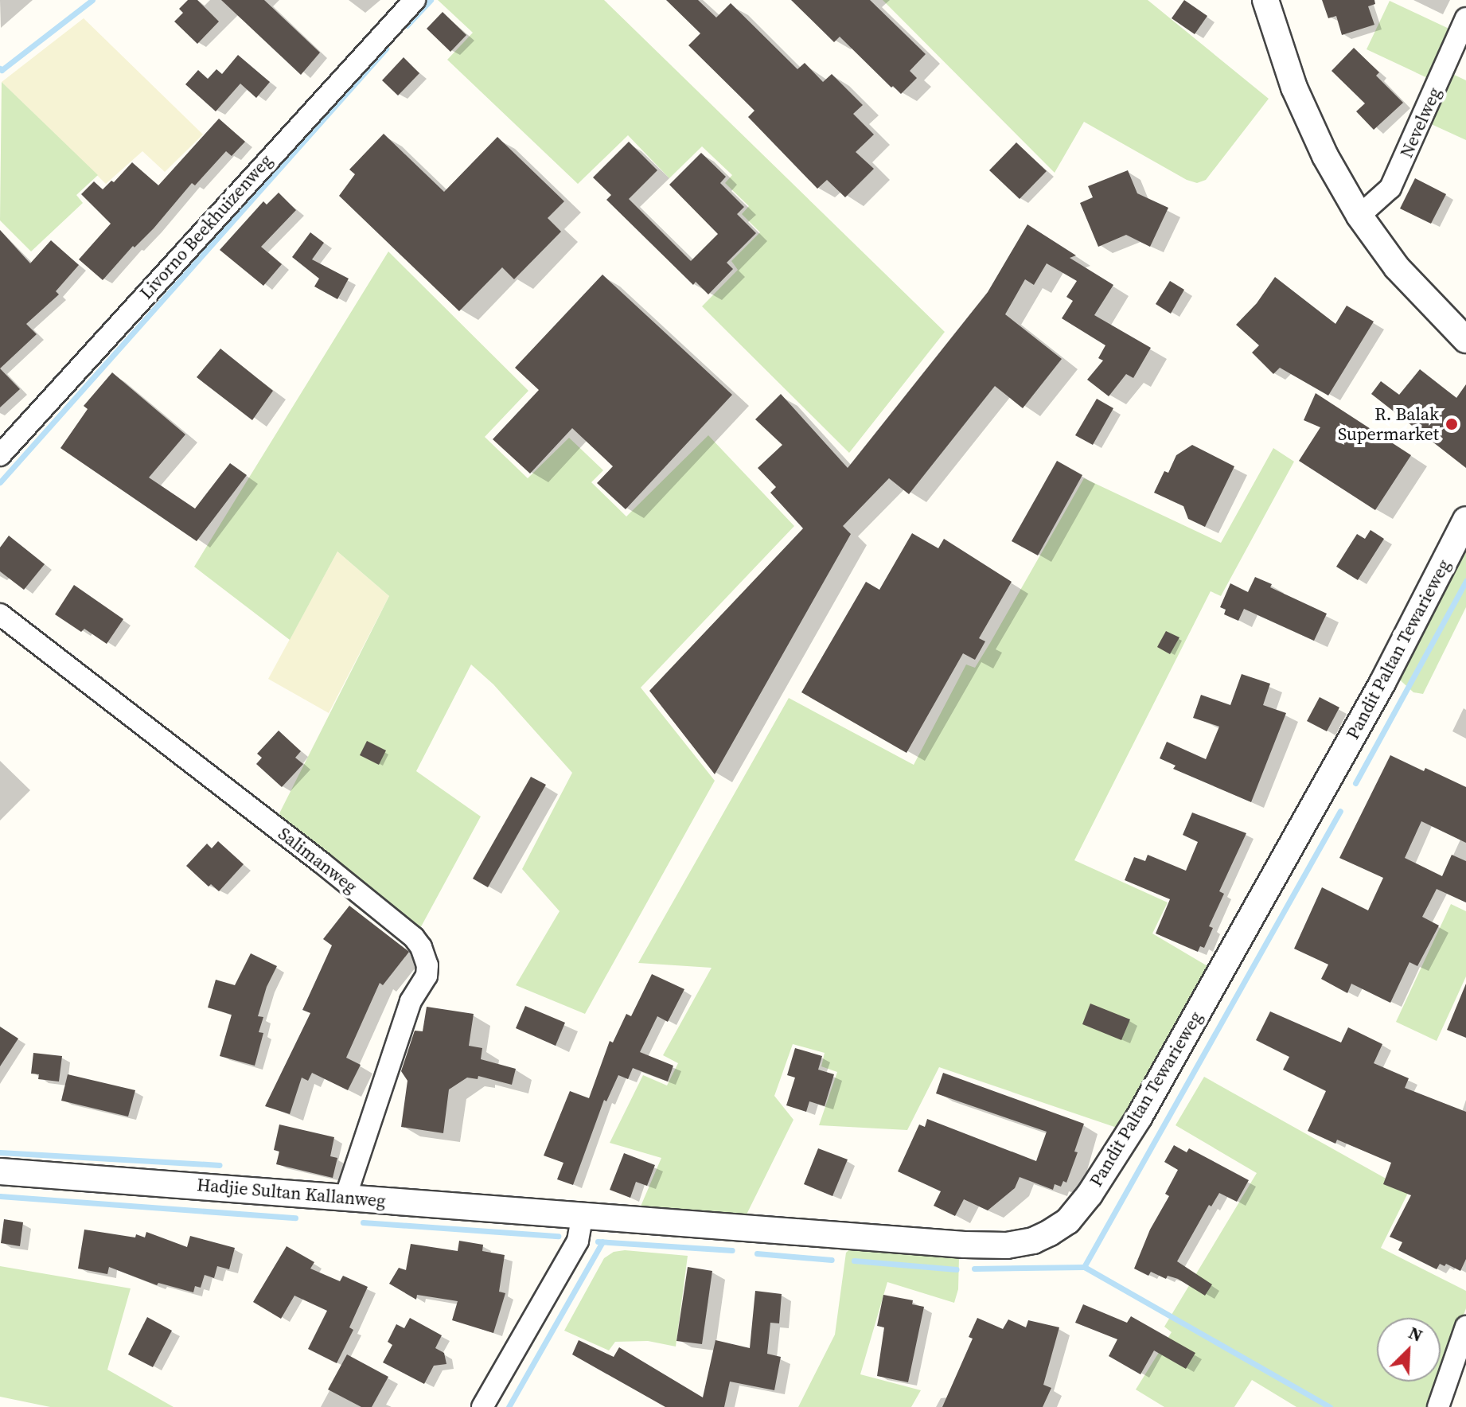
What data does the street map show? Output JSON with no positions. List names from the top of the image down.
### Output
{
  "streets": {
    "street": [
      "Nevelweg",
      "Livorno Beekhuizenweg",
      "Pandit Paltan Tewarieweg",
      "Salimanweg",
      "Hadjie Sultan Kallanweg"
    ]
  },
  "crossings": [
    ["Pandit Paltan Tewarieweg", "Hadjie Sultan Kallanweg"],
    ["Salimanweg", "Hadjie Sultan Kallanweg"]
  ],
  "places": ["R. Balak Supermarket"],
  "north": "top right"
}
